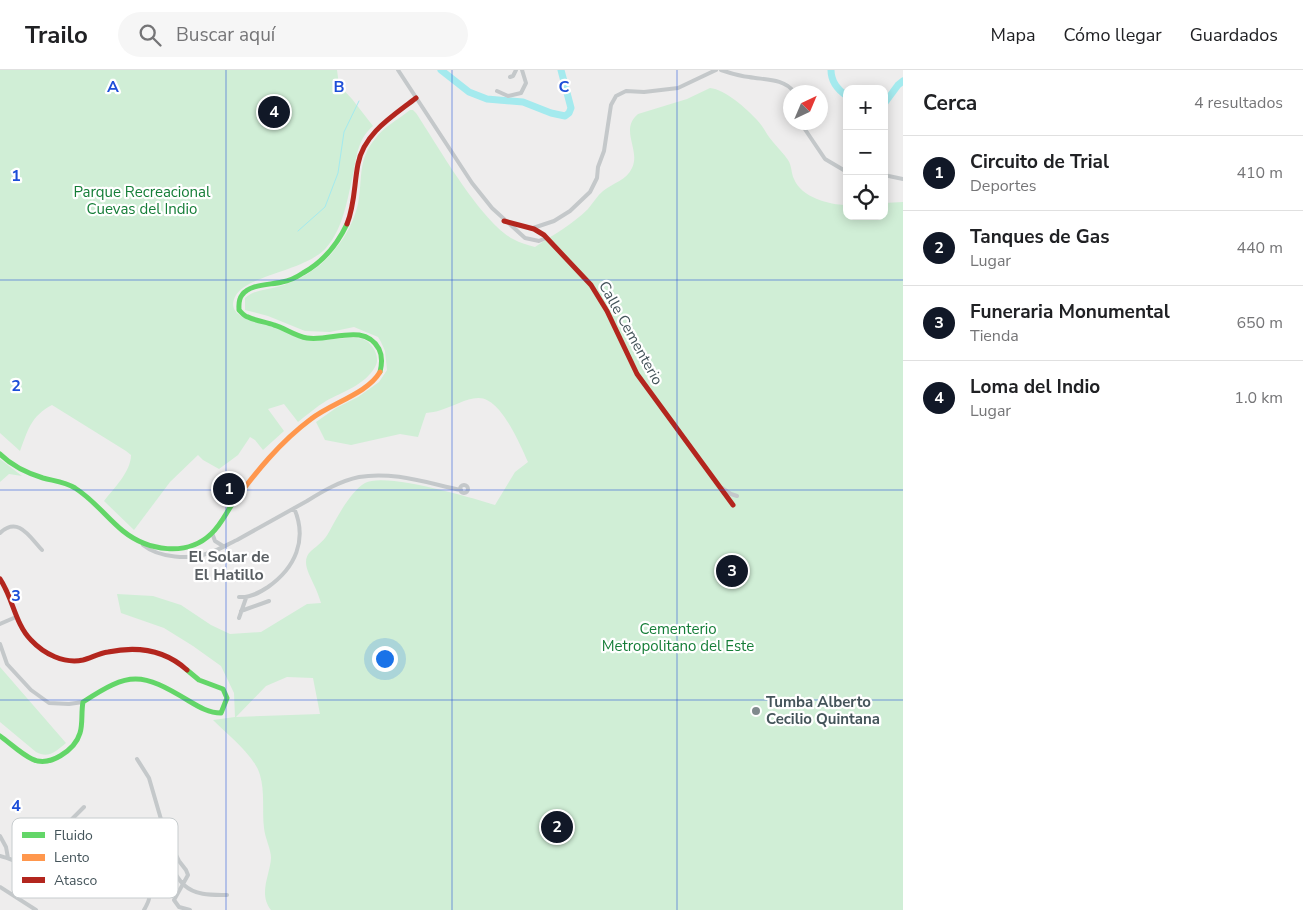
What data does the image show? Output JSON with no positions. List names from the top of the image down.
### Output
{
  "streets": {
    "street": ["Calle Cementerio"]
  },
  "districts": ["El Solar de El Hatillo"],
  "parks": ["Parque Recreacional Cuevas del Indio", "Cementerio Metropolitano del Este"],
  "places": ["Tumba Alberto Cecilio Quintana"],
  "legend": ["Fluido", "Lento", "Atasco"],
  "north": "top right",
  "page": {
    "header": "Trailo",
    "search": "Buscar aquí",
    "nav": ["Mapa", "Cómo llegar", "Guardados"],
    "heading": ["Cerca", "4 resultados"],
    "map_buttons": ["+", "−"],
    "pins": [
      "4",
      "1",
      "3",
      "2"
    ],
    "list": [
      {
        "mark": "1",
        "name": "Circuito de Trial",
        "note": "Deportes",
        "value": "410 m"
      },
      {
        "mark": "2",
        "name": "Tanques de Gas",
        "note": "Lugar",
        "value": "440 m"
      },
      {
        "mark": "3",
        "name": "Funeraria Monumental",
        "note": "Tienda",
        "value": "650 m"
      },
      {
        "mark": "4",
        "name": "Loma del Indio",
        "note": "Lugar",
        "value": "1.0 km"
      }
    ]
  },
  "grid": {
    "columns": ["A", "B", "C"],
    "rows": [
      "1",
      "2",
      "3",
      "4"
    ]
  }
}
